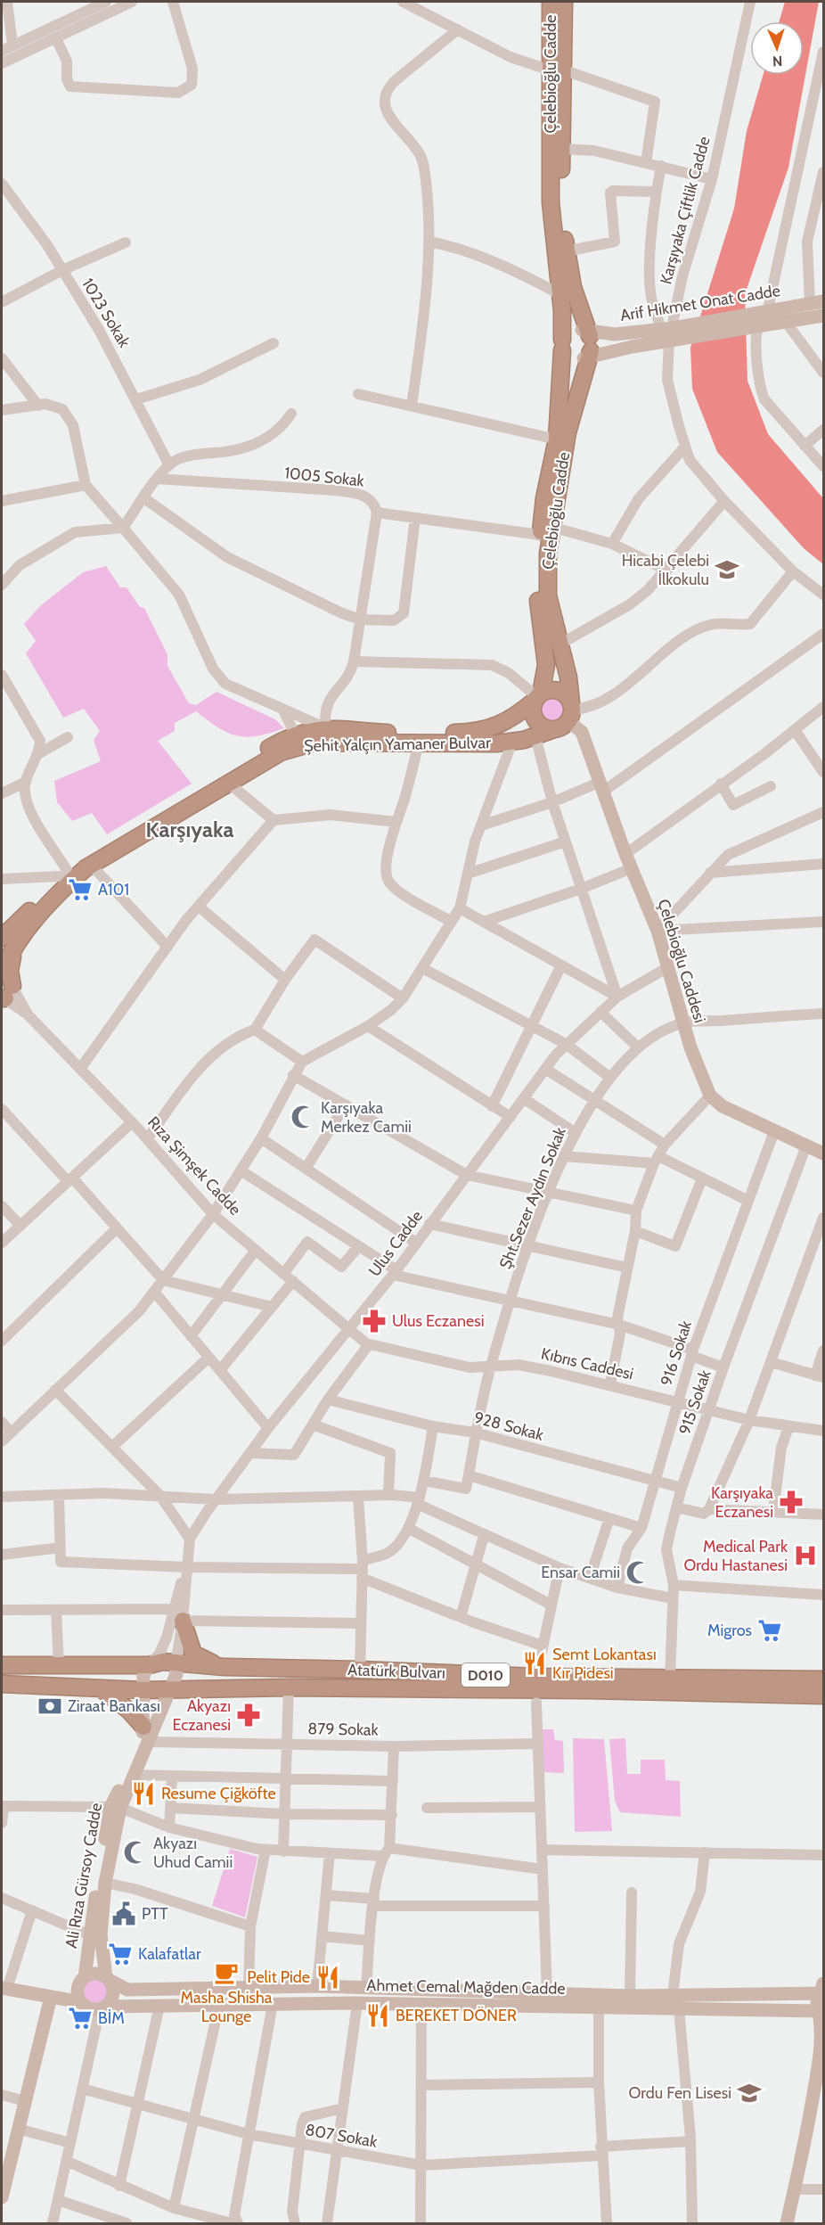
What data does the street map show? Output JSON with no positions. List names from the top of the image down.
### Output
{
  "streets": {
    "highway": [
      "Çelebioğlu Cadde",
      "Şehit Yalçın Yamaner Bulvar",
      "Atatürk Bulvarı",
      "D010"
    ],
    "main road": [
      "Arif Hikmet Onat Cadde",
      "Çelebioğlu Caddesi",
      "Ali Rıza Gürsoy Cadde",
      "Ahmet Cemal Mağden Cadde"
    ],
    "street": [
      "Karşıyaka Çiftlik Cadde",
      "1023 Sokak",
      "1005 Sokak",
      "Rıza Şimşek Cadde",
      "Şht.Sezer Aydın Sokak",
      "Ulus Cadde",
      "916 Sokak",
      "Kıbrıs Caddesi",
      "915 Sokak",
      "928 Sokak",
      "879 Sokak",
      "807 Sokak"
    ]
  },
  "crossings": [
    ["Çelebioğlu Cadde", "Arif Hikmet Onat Cadde"],
    ["Çelebioğlu Cadde", "Şehit Yalçın Yamaner Bulvar"],
    ["Çelebioğlu Cadde", "Çelebioğlu Caddesi"],
    ["Karşıyaka Çiftlik Cadde", "Arif Hikmet Onat Cadde"],
    ["Şehit Yalçın Yamaner Bulvar", "Çelebioğlu Caddesi"],
    ["Şehit Yalçın Yamaner Bulvar", "Rıza Şimşek Cadde"],
    ["Çelebioğlu Caddesi", "Şht.Sezer Aydın Sokak"],
    ["Çelebioğlu Caddesi", "Ulus Cadde"],
    ["Rıza Şimşek Cadde", "Ulus Cadde"],
    ["Rıza Şimşek Cadde", "Kıbrıs Caddesi"],
    ["Şht.Sezer Aydın Sokak", "Kıbrıs Caddesi"],
    ["Şht.Sezer Aydın Sokak", "928 Sokak"],
    ["Ulus Cadde", "Kıbrıs Caddesi"],
    ["Ulus Cadde", "Atatürk Bulvarı"],
    ["Ulus Cadde", "Ali Rıza Gürsoy Cadde"],
    ["916 Sokak", "Kıbrıs Caddesi"],
    ["916 Sokak", "928 Sokak"],
    ["Kıbrıs Caddesi", "915 Sokak"],
    ["915 Sokak", "928 Sokak"],
    ["915 Sokak", "Atatürk Bulvarı"],
    ["Atatürk Bulvarı", "Ali Rıza Gürsoy Cadde"],
    ["879 Sokak", "Ali Rıza Gürsoy Cadde"],
    ["Ali Rıza Gürsoy Cadde", "Ahmet Cemal Mağden Cadde"]
  ],
  "districts": ["Karşıyaka"],
  "places": {
    "school or university": ["Hicabi Çelebi İlkokulu", "Ordu Fen Lisesi"],
    "supermarket": [
      "A101",
      "Migros",
      "Kalafatlar",
      "BİM"
    ],
    "mosque": ["Karşıyaka Merkez Camii", "Ensar Camii", "Akyazı Uhud Camii"],
    "pharmacy": ["Ulus Eczanesi", "Karşıyaka Eczanesi", "Akyazı Eczanesi"],
    "hospital": ["Medical Park Ordu Hastanesi"],
    "restaurant": [
      "Semt Lokantası Kır Pidesi",
      "Resume Çiğköfte",
      "Pelit Pide",
      "BEREKET DÖNER"
    ],
    "bank": ["Ziraat Bankası"],
    "public building": ["PTT"],
    "cafe": ["Masha Shisha Lounge"]
  },
  "north": "bottom"
}
